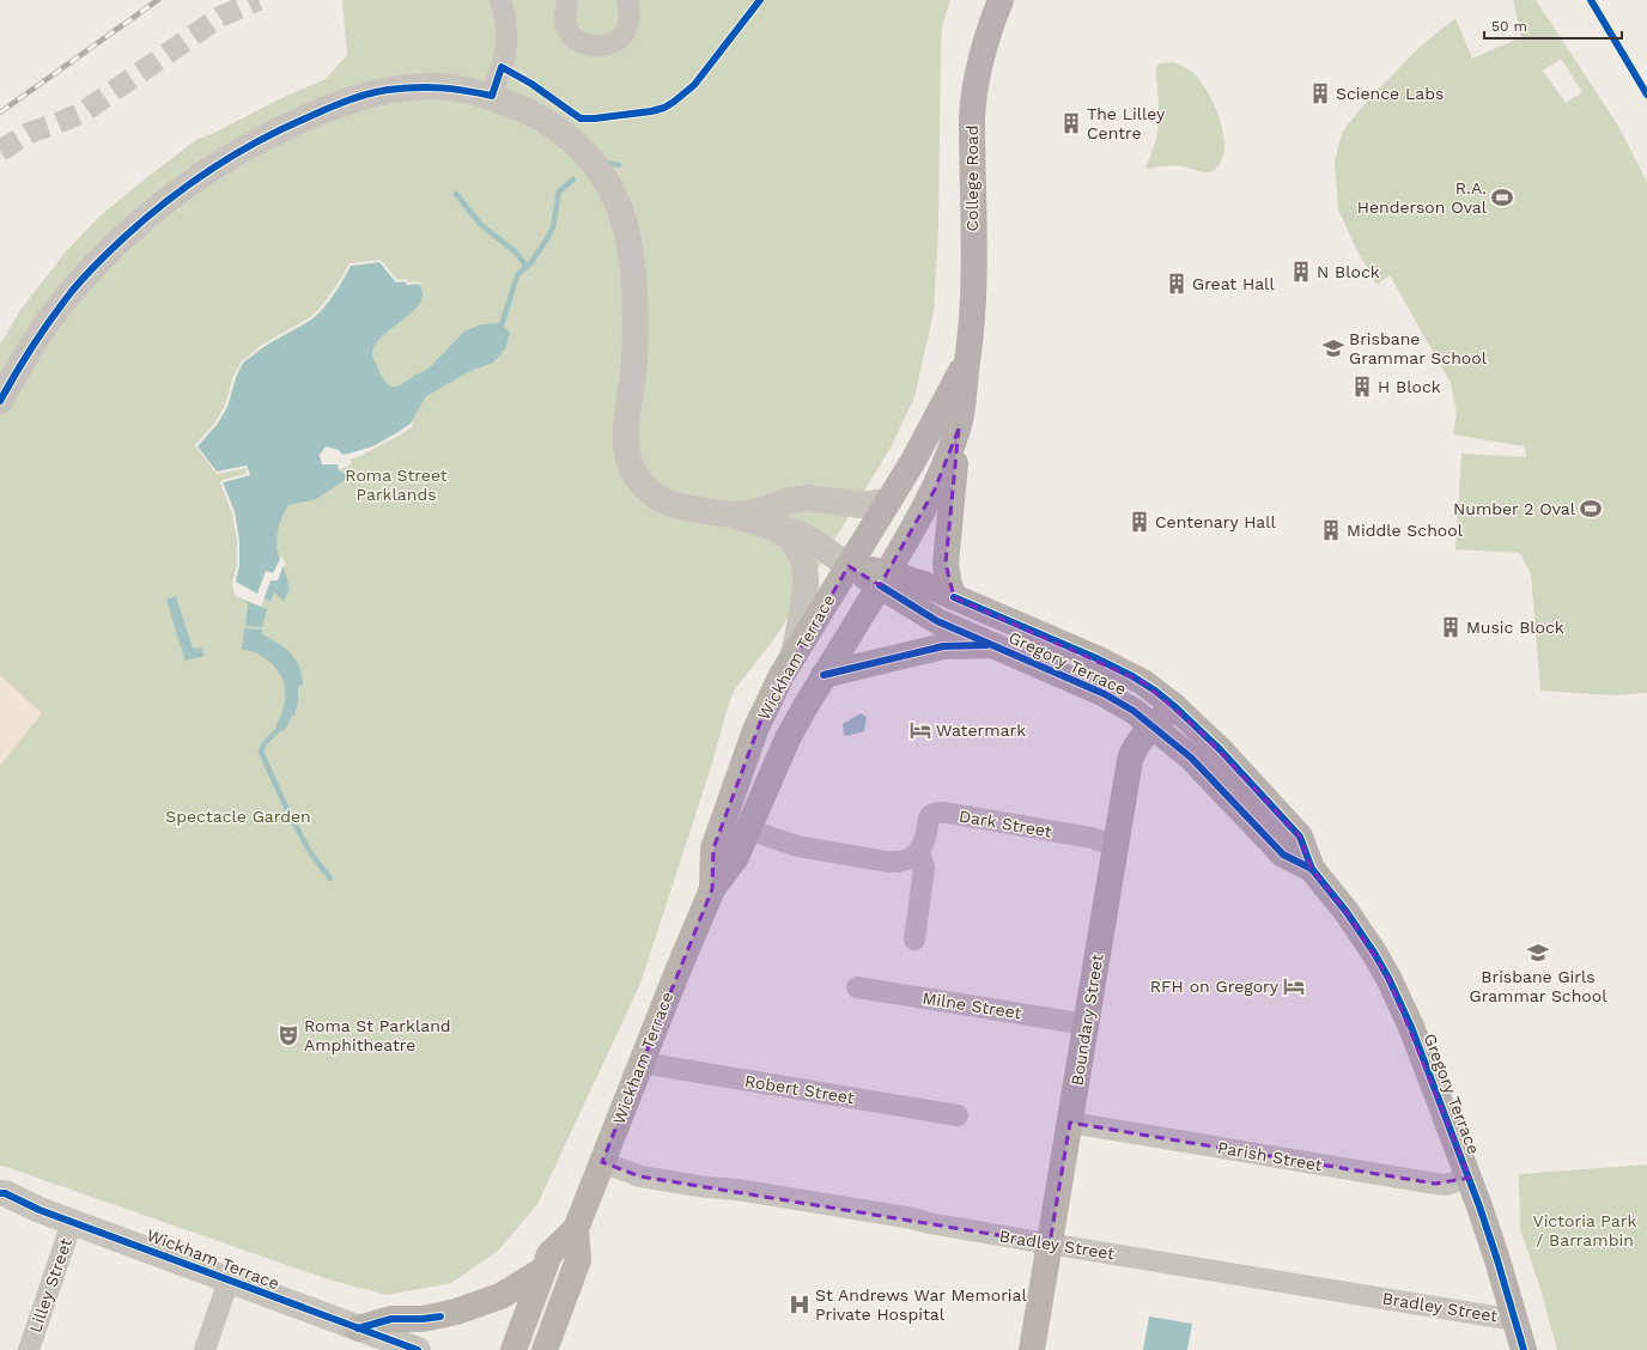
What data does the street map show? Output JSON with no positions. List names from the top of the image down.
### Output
{
  "streets": {
    "main road": [
      "College Road",
      "Wickham Terrace",
      "Gregory Terrace",
      "Boundary Street"
    ],
    "street": [
      "Dark Street",
      "Milne Street",
      "Robert Street",
      "Parish Street",
      "Bradley Street",
      "Lilley Street"
    ]
  },
  "crossings": [
    ["College Road", "Wickham Terrace"],
    ["College Road", "Gregory Terrace"],
    ["Wickham Terrace", "Gregory Terrace"],
    ["Wickham Terrace", "Robert Street"],
    ["Wickham Terrace", "Bradley Street"],
    ["Wickham Terrace", "Lilley Street"],
    ["Gregory Terrace", "Boundary Street"],
    ["Gregory Terrace", "Parish Street"],
    ["Gregory Terrace", "Bradley Street"],
    ["Dark Street", "Boundary Street"],
    ["Milne Street", "Boundary Street"],
    ["Boundary Street", "Parish Street"],
    ["Boundary Street", "Bradley Street"]
  ],
  "parks": ["Roma Street Parklands", "Spectacle Garden", "Victoria Park / Barrambin"],
  "places": {
    "building": [
      "Science Labs",
      "The Lilley Centre",
      "N Block",
      "Great Hall",
      "H Block",
      "Centenary Hall",
      "Middle School",
      "Music Block"
    ],
    "sports": ["R.A. Henderson Oval", "Number 2 Oval"],
    "school or university": ["Brisbane Grammar School", "Brisbane Girls Grammar School"],
    "hotel": ["Watermark", "RFH on Gregory"],
    "theatre": ["Roma St Parkland Amphitheatre"],
    "hospital": ["St Andrews War Memorial Private Hospital"]
  },
  "scale_bar": "50 m"
}
